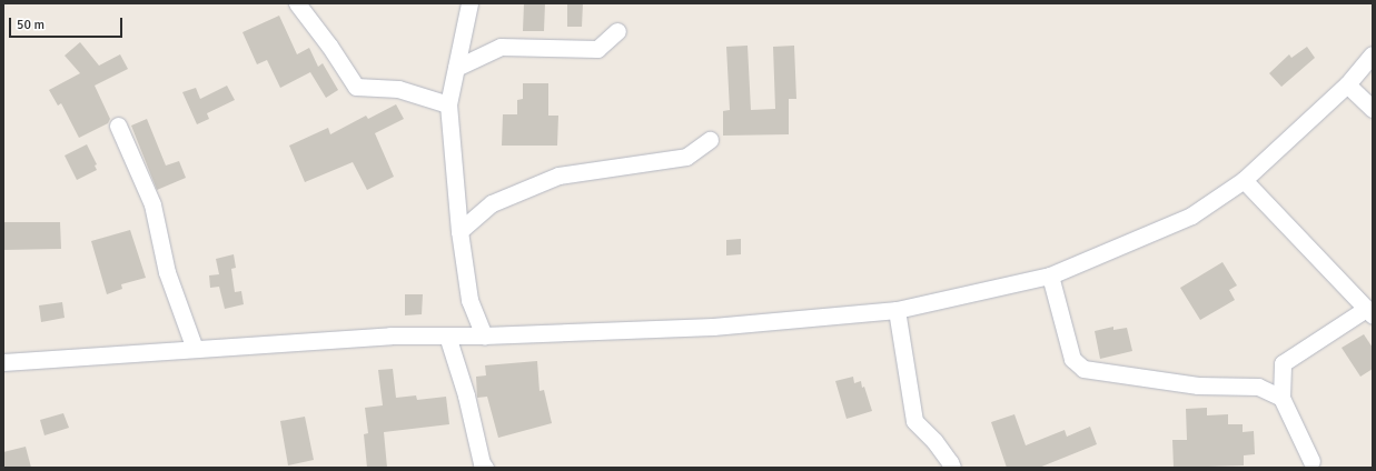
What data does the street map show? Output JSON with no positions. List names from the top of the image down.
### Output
{
  "scale_bar": "50 m"
}
